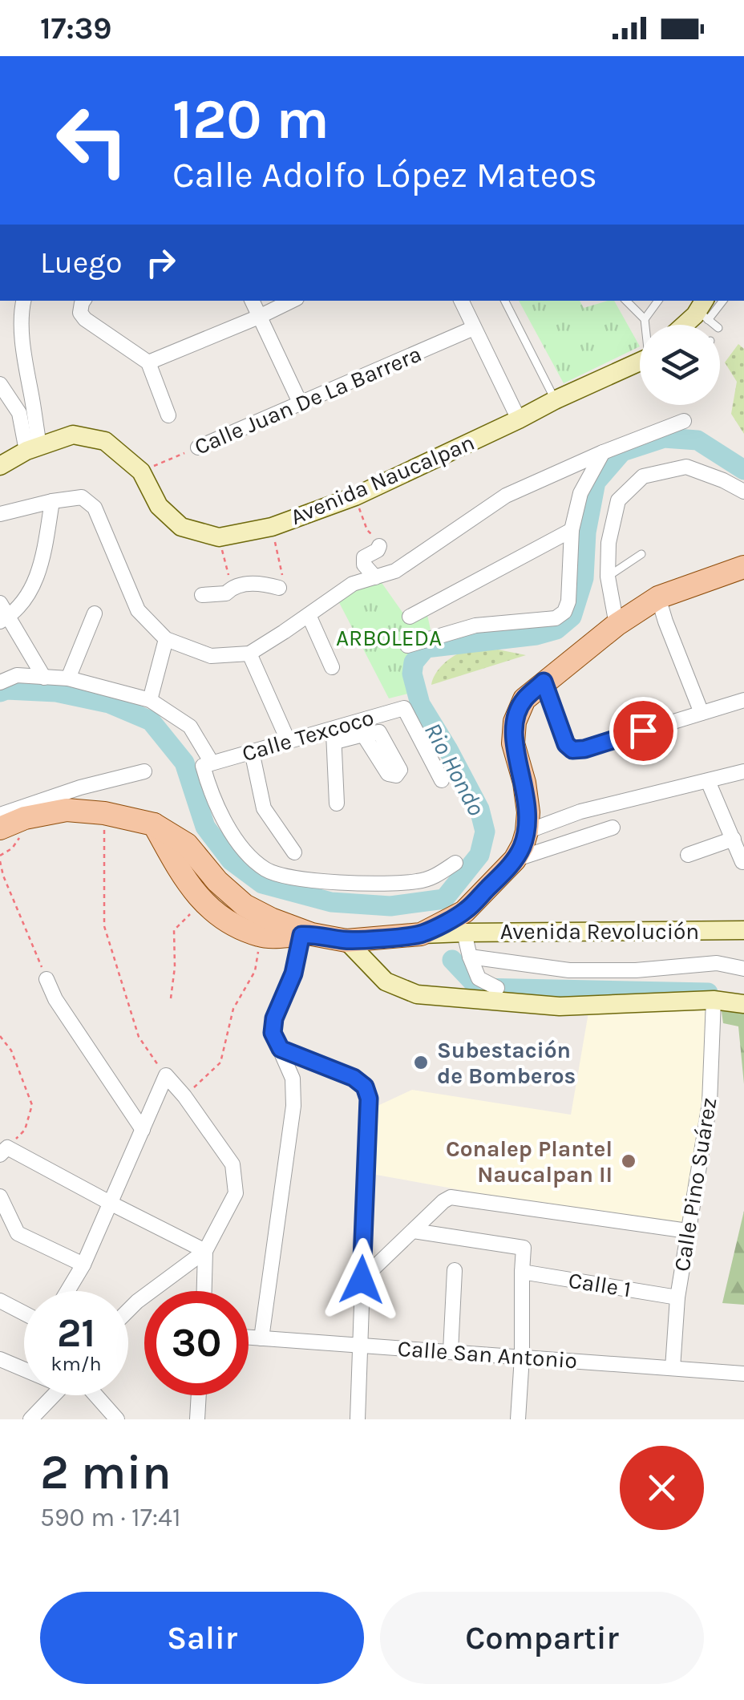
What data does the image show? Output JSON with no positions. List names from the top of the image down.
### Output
{
  "streets": {
    "main road": ["Avenida Naucalpan", "Avenida Revolución"],
    "street": [
      "Calle Juan De La Barrera",
      "Calle Texcoco",
      "Calle Pino Suárez",
      "Calle 1",
      "Calle San Antonio"
    ]
  },
  "crossings": [
    ["Calle Juan De La Barrera", "Avenida Naucalpan"],
    ["Calle Pino Suárez", "Calle 1"],
    ["Calle Pino Suárez", "Calle San Antonio"]
  ],
  "water": ["Rio Hondo"],
  "parks": ["ARBOLEDA"],
  "places": ["Subestación de Bomberos", "Conalep Plantel Naucalpan II"],
  "page": {
    "status": "17:39",
    "turn": ["120 m", "Calle Adolfo López Mateos"],
    "then": "Luego",
    "speed": "21 km/h",
    "limit": "30",
    "heading": ["2 min", "590 m · 17:41"],
    "buttons": ["Salir", "Compartir"]
  }
}
